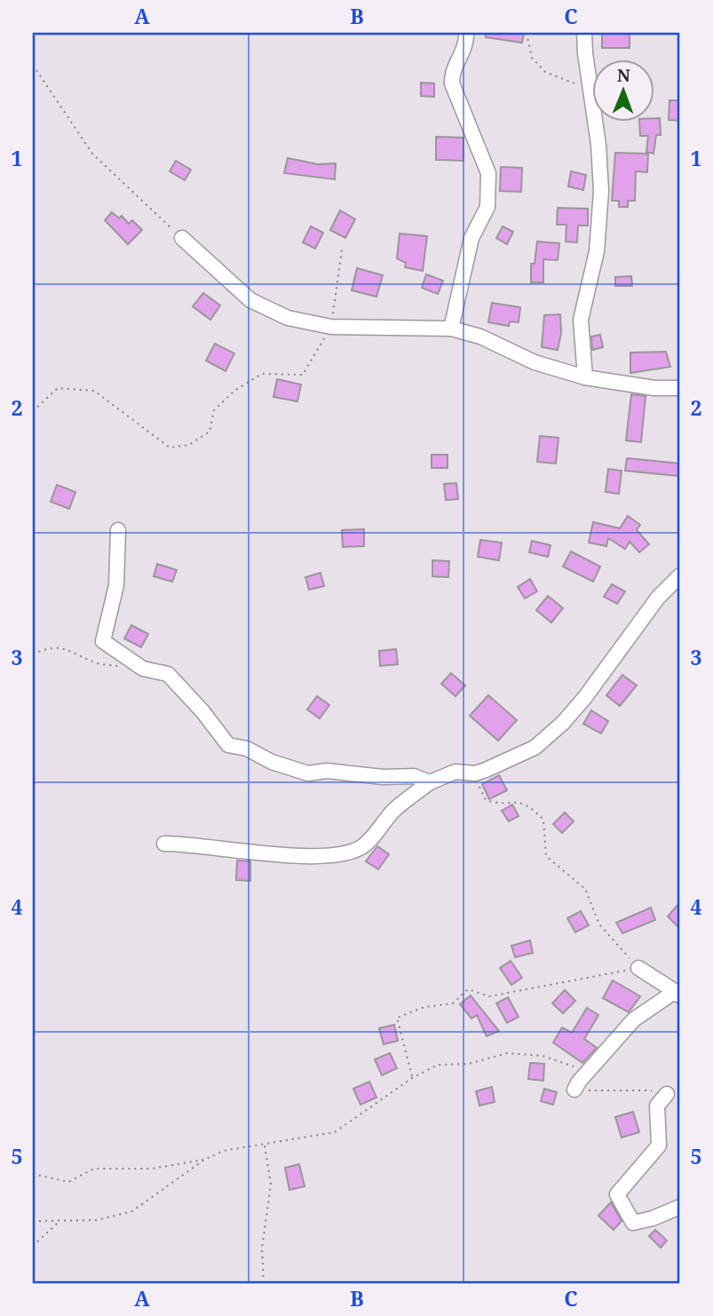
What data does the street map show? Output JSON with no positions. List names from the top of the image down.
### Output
{
  "north": "top",
  "grid": {
    "columns": ["A", "B", "C"],
    "rows": [
      "1",
      "2",
      "3",
      "4",
      "5"
    ]
  }
}
